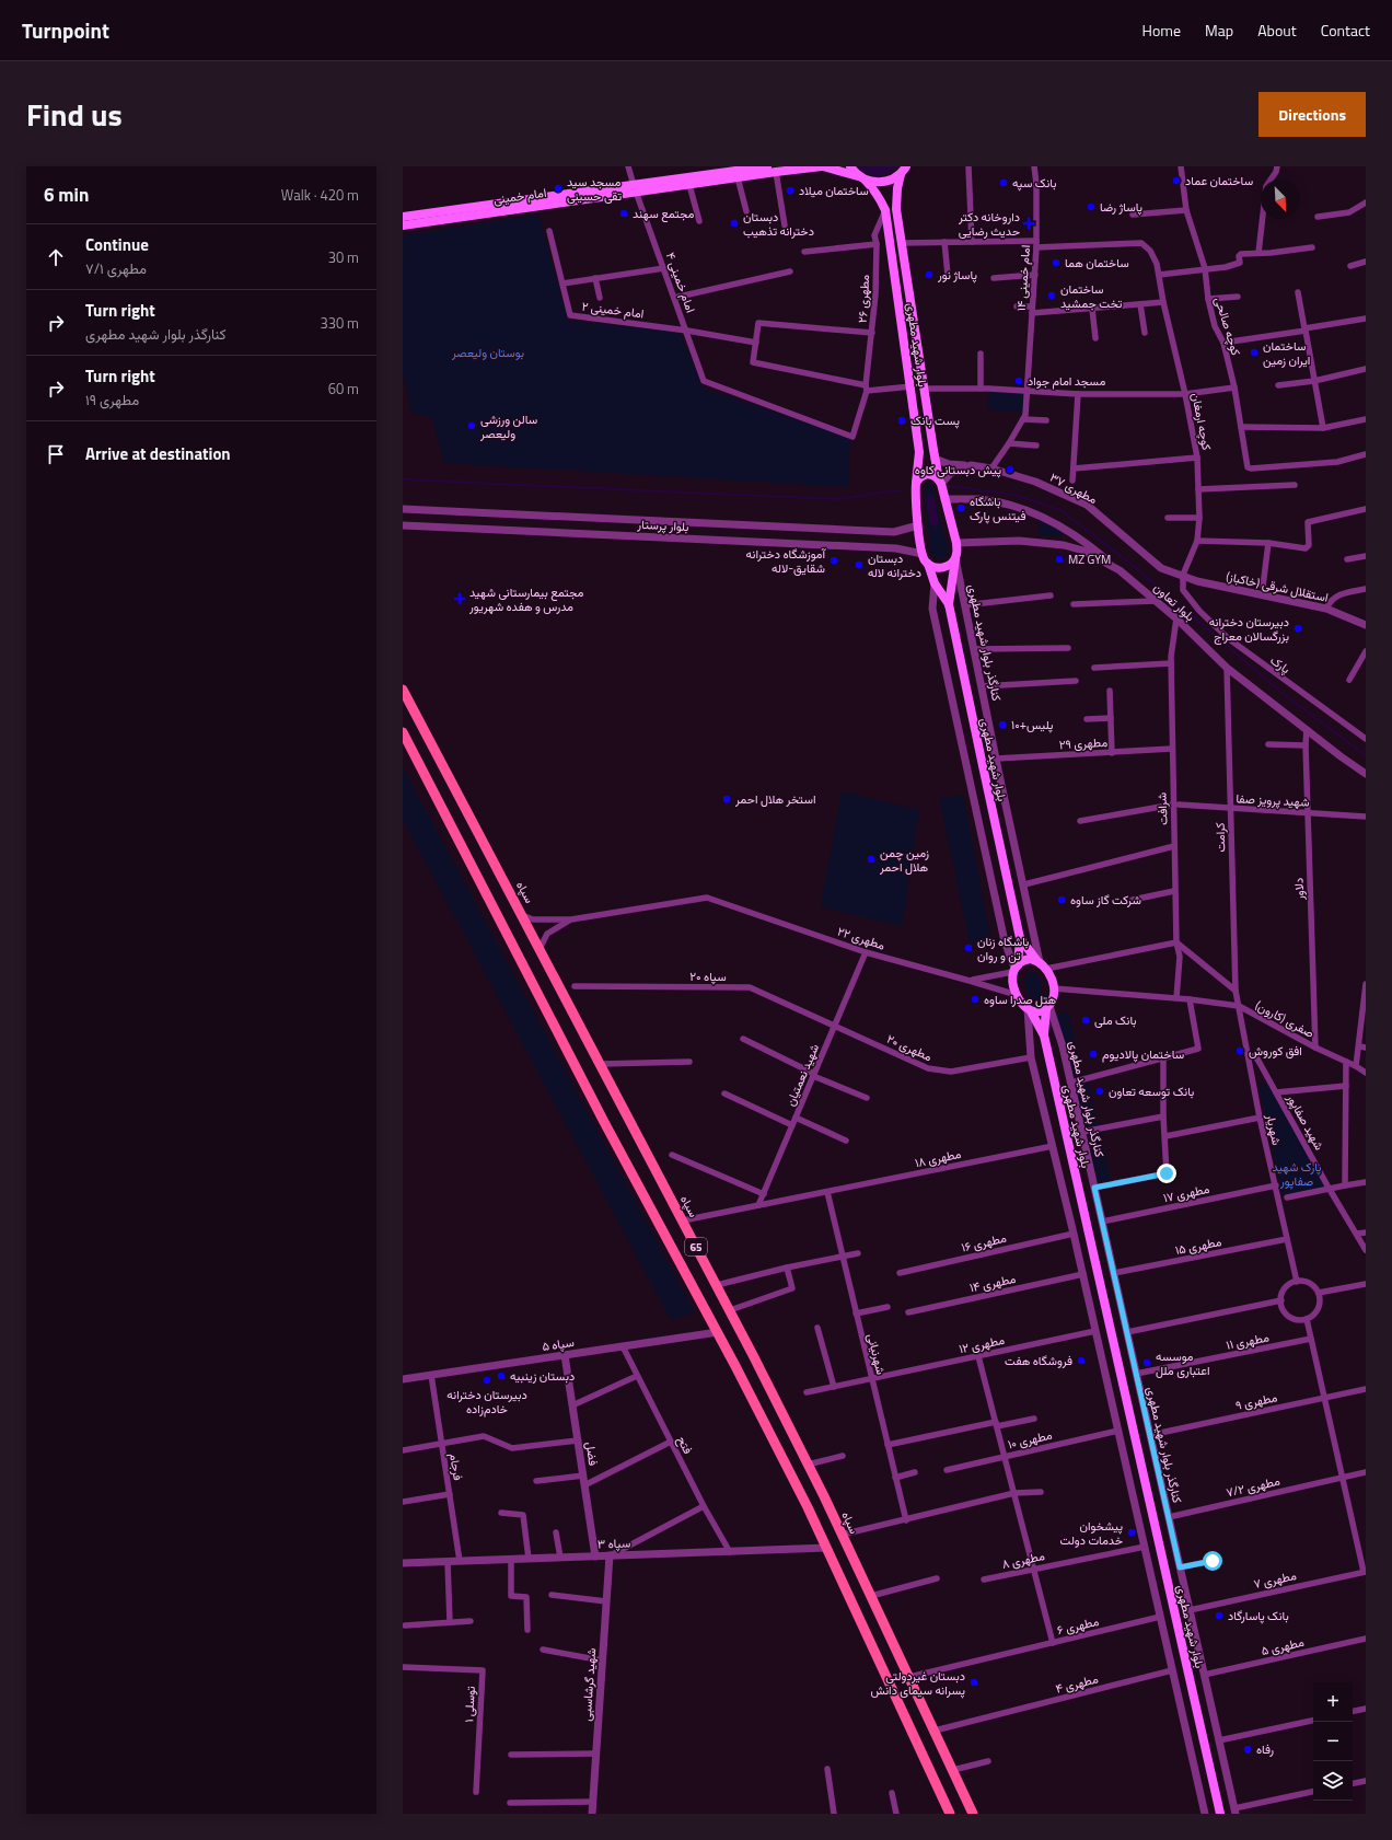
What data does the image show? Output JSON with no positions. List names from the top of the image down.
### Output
{
  "streets": {
    "main road": [
      "امام خمینی",
      "بلوار شهید مطهری",
      "سپاه",
      "65"
    ],
    "street": [
      "امام خمینی ۱۴",
      "امام خمینی ۴",
      "مطهری ۲۶",
      "امام خمینی ۲",
      "کوچه صالحی",
      "کوچه ارمغان",
      "مطهری ۳۷",
      "بلوار پرستار",
      "استقلال شرقی (خاکباز)",
      "بلوار تعاون",
      "کنارگذر بلوار شهید مطهری",
      "پارک",
      "مطهری ۲۹",
      "شهید پرویز صفا",
      "شرافت",
      "کرامت",
      "دلاور",
      "مطهری ۲۲",
      "سپاه ۲۰",
      "صفری (کارون)",
      "مطهری ۲۰",
      "شهید نعمتیان",
      "شهید صفاپور",
      "شهریار",
      "مطهری ۱۸",
      "مطهری ۱۷",
      "مطهری ۱۶",
      "مطهری ۱۵",
      "مطهری ۱۴",
      "مطهری ۱۱",
      "سپاه ۵",
      "مطهری ۱۲",
      "شهرنیانی",
      "مطهری ۹",
      "مطهری ۱۰",
      "فتح",
      "فضل",
      "فرجام",
      "مطهری ۷/۲",
      "سپاه ۳",
      "مطهری ۸",
      "مطهری ۷",
      "مطهری ۶",
      "مطهری ۵",
      "مطهری ۴",
      "شهید گرشاسبی",
      "توسلی ۱"
    ]
  },
  "crossings": [
    ["امام خمینی", "امام خمینی ۴"],
    ["امام خمینی", "بلوار شهید مطهری"],
    ["امام خمینی ۱۴", "کوچه ارمغان"],
    ["امام خمینی ۴", "مطهری ۲۶"],
    ["امام خمینی ۴", "امام خمینی ۲"],
    ["مطهری ۲۶", "بلوار شهید مطهری"],
    ["بلوار شهید مطهری", "کوچه ارمغان"],
    ["بلوار شهید مطهری", "مطهری ۳۷"],
    ["بلوار شهید مطهری", "بلوار پرستار"],
    ["بلوار شهید مطهری", "بلوار تعاون"],
    ["بلوار شهید مطهری", "کنارگذر بلوار شهید مطهری"],
    ["بلوار شهید مطهری", "مطهری ۲۲"],
    ["بلوار شهید مطهری", "صفری (کارون)"],
    ["کوچه ارمغان", "مطهری ۳۷"],
    ["کوچه ارمغان", "استقلال شرقی (خاکباز)"],
    ["کوچه ارمغان", "پارک"],
    ["مطهری ۳۷", "استقلال شرقی (خاکباز)"],
    ["مطهری ۳۷", "پارک"],
    ["استقلال شرقی (خاکباز)", "پارک"],
    ["بلوار تعاون", "شرافت"],
    ["بلوار تعاون", "کرامت"],
    ["بلوار تعاون", "دلاور"],
    ["کنارگذر بلوار شهید مطهری", "مطهری ۲۹"],
    ["کنارگذر بلوار شهید مطهری", "مطهری ۲۲"],
    ["کنارگذر بلوار شهید مطهری", "صفری (کارون)"],
    ["کنارگذر بلوار شهید مطهری", "مطهری ۱۷"],
    ["کنارگذر بلوار شهید مطهری", "مطهری ۱۵"],
    ["کنارگذر بلوار شهید مطهری", "مطهری ۱۱"],
    ["کنارگذر بلوار شهید مطهری", "مطهری ۹"],
    ["کنارگذر بلوار شهید مطهری", "مطهری ۷/۲"],
    ["کنارگذر بلوار شهید مطهری", "مطهری ۷"],
    ["کنارگذر بلوار شهید مطهری", "مطهری ۵"],
    ["مطهری ۲۹", "شرافت"],
    ["شهید پرویز صفا", "شرافت"],
    ["شهید پرویز صفا", "کرامت"],
    ["شهید پرویز صفا", "دلاور"],
    ["شرافت", "صفری (کارون)"],
    ["کرامت", "صفری (کارون)"],
    ["کرامت", "شهریار"],
    ["دلاور", "صفری (کارون)"],
    ["سپاه", "مطهری ۱۸"],
    ["سپاه", "مطهری ۶"],
    ["سپاه", "مطهری ۴"],
    ["مطهری ۲۲", "صفری (کارون)"],
    ["مطهری ۲۲", "شهید نعمتیان"],
    ["سپاه ۲۰", "مطهری ۲۰"],
    ["سپاه ۲۰", "شهید نعمتیان"],
    ["صفری (کارون)", "شهریار"],
    ["مطهری ۲۰", "شهید نعمتیان"],
    ["شهید نعمتیان", "مطهری ۱۸"],
    ["شهید صفاپور", "شهریار"],
    ["شهریار", "مطهری ۱۷"],
    ["شهریار", "مطهری ۱۵"],
    ["مطهری ۱۸", "شهرنیانی"],
    ["65", "سپاه ۵"],
    ["65", "سپاه ۳"],
    ["سپاه ۵", "فتح"],
    ["سپاه ۵", "فضل"],
    ["سپاه ۵", "فرجام"],
    ["مطهری ۱۲", "شهرنیانی"],
    ["فتح", "سپاه ۳"],
    ["فضل", "سپاه ۳"],
    ["فرجام", "سپاه ۳"],
    ["سپاه ۳", "شهید گرشاسبی"]
  ],
  "parks": ["بوستان ولیعصر", "پارک شهید صفاپور"],
  "places": {
    "other": [
      "ساختمان عماد",
      "بانک سپه",
      "مسجد سید تقی حسینی",
      "ساختمان میلاد",
      "پاساژ رضا",
      "مجتمع سهند",
      "دبستان دخترانه تذهیب",
      "ساختمان هما",
      "پاساژ نور",
      "ساختمان تخت جمشید",
      "ساختمان ایران زمین",
      "مسجد امام جواد",
      "پست بانک",
      "سالن ورزشی ولیعصر",
      "پیش دبستانی کاوه",
      "باشگاه فیتنس پارک",
      "MZ GYM",
      "آموزشگاه دخترانه شقایق-لاله",
      "دبستان دخترانه لاله",
      "دبیرستان دخترانه بزرگسالان معراج",
      "پلیس+۱۰",
      "استخر هلال احمر",
      "زمین چمن هلال احمر",
      "شرکت گاز ساوه",
      "باشگاه زنان تن و روان",
      "هتل صدرا ساوه",
      "بانک ملی",
      "افق کوروش",
      "ساختمان پالادیوم",
      "بانک توسعه تعاون",
      "فروشگاه هفت",
      "موسسه اعتباری ملل",
      "دبستان زینبیه",
      "دبیرستان دخترانه خادم‌زاده",
      "پیشخوان خدمات دولت",
      "بانک پاسارگاد",
      "دبستان غیردولتی پسرانه سیمای دانش",
      "رفاه"
    ],
    "health": ["داروخانه دکتر حدیث رضایی", "مجتمع بیمارستانی شهید مدرس و هفده شهریور"]
  },
  "north": "bottom right",
  "page": {
    "header": "Turnpoint",
    "nav": [
      "Home",
      "Map",
      "About",
      "Contact"
    ],
    "title": "Find us",
    "buttons": "Directions",
    "heading": ["6 min", "Walk · 420 m"],
    "list": [
      ["Continue", "مطهری ۷/۱", "30 m"],
      ["Turn right", "کنارگذر بلوار شهید مطهری", "330 m"],
      ["Turn right", "مطهری ۱۹", "60 m"],
      "Arrive at destination"
    ],
    "map_buttons": ["+", "−"]
  }
}
